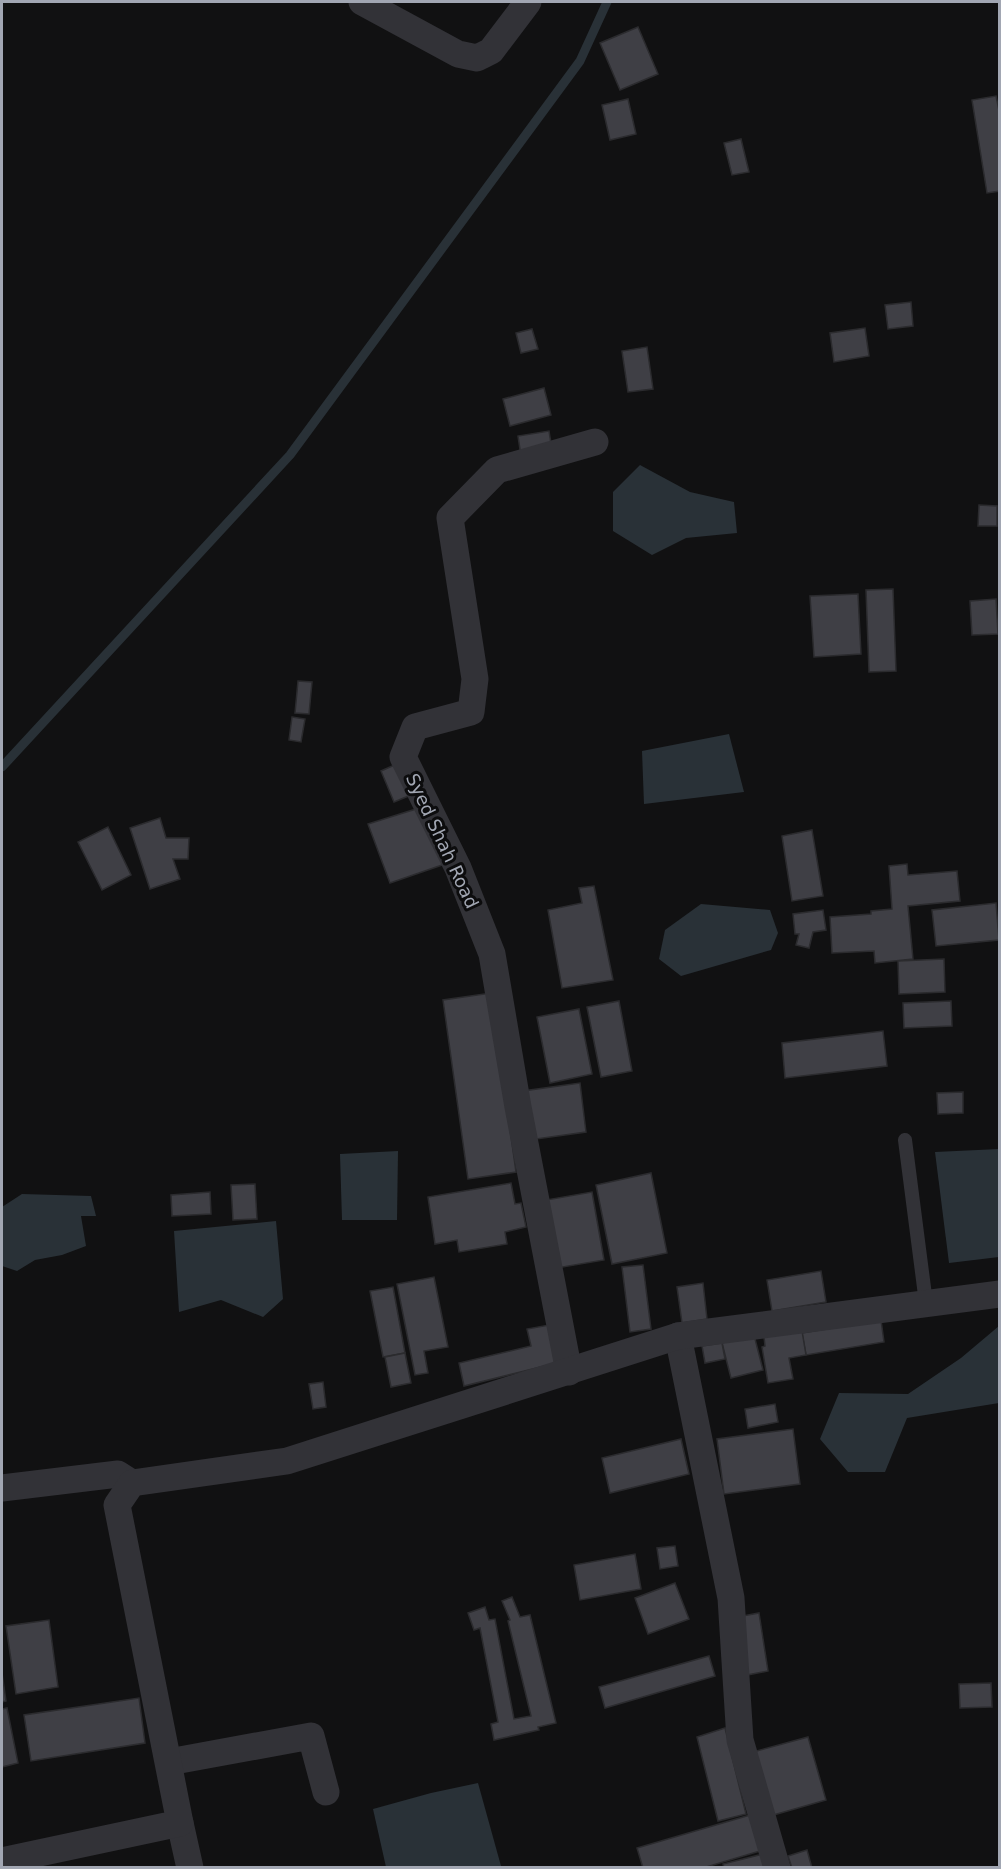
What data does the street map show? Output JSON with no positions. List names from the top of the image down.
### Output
{
  "streets": {
    "street": ["Syed Shah Road"]
  }
}
